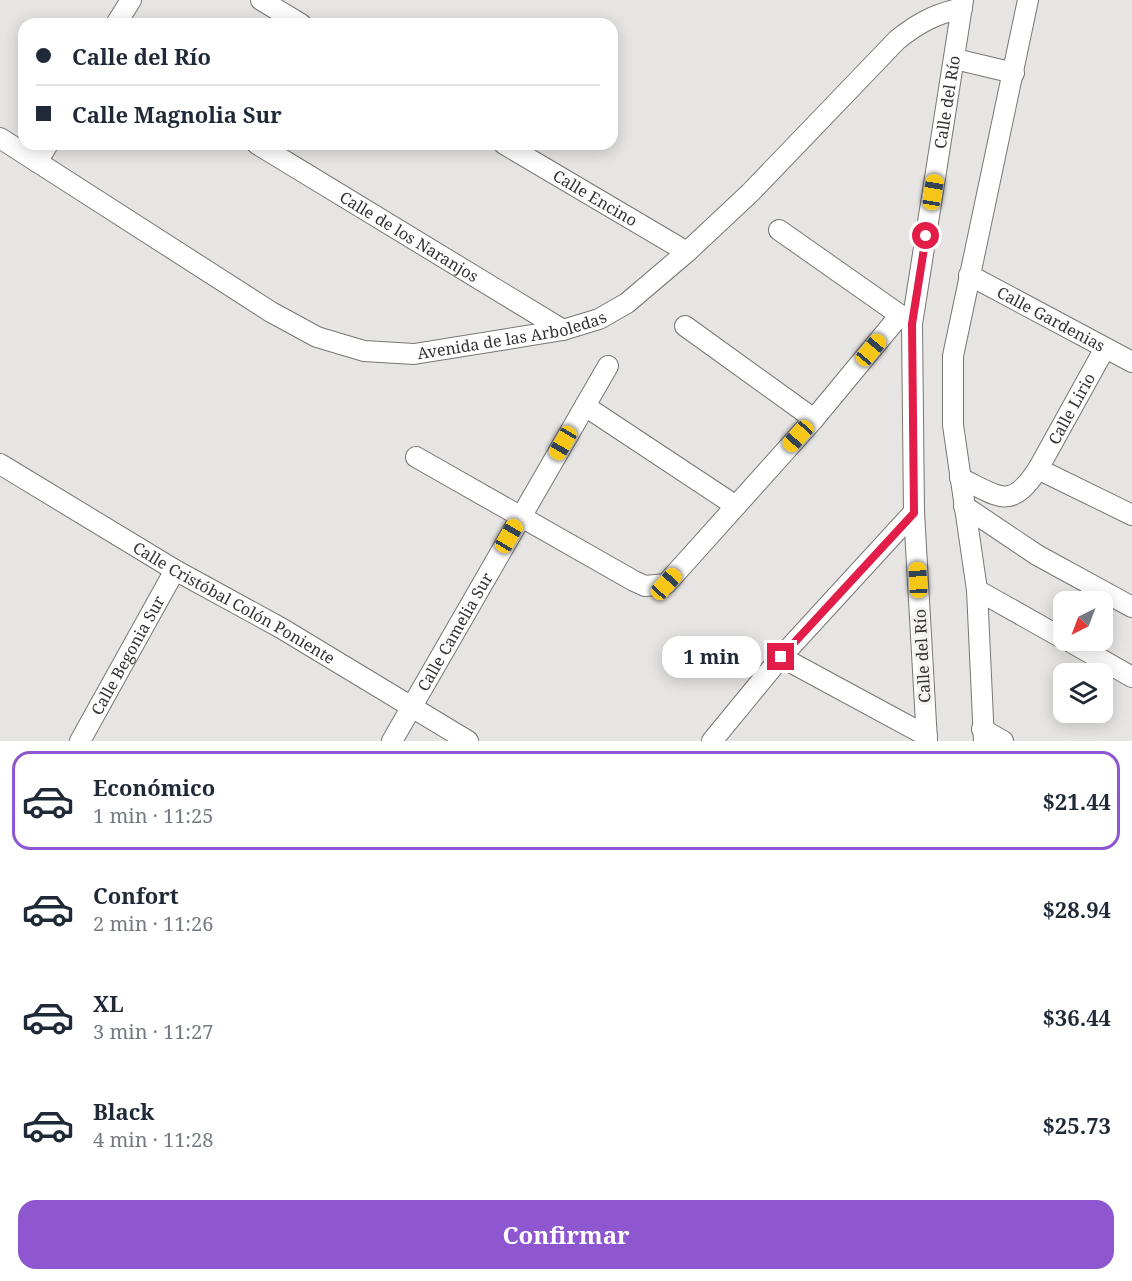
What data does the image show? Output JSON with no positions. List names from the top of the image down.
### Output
{
  "streets": {
    "street": [
      "Calle del Río",
      "Calle Encino",
      "Calle de los Naranjos",
      "Calle Gardenias",
      "Avenida de las Arboledas",
      "Calle Lirio",
      "Calle Cristóbal Colón Poniente",
      "Calle Camelia Sur",
      "Calle Begonia Sur"
    ]
  },
  "crossings": [
    ["Calle del Río", "Avenida de las Arboledas"],
    ["Calle Encino", "Avenida de las Arboledas"],
    ["Calle de los Naranjos", "Avenida de las Arboledas"],
    ["Calle Gardenias", "Calle Lirio"],
    ["Calle Cristóbal Colón Poniente", "Calle Camelia Sur"],
    ["Calle Cristóbal Colón Poniente", "Calle Begonia Sur"]
  ],
  "north": "bottom left",
  "page": {
    "banner": ["Calle del Río", "Calle Magnolia Sur"],
    "bubble": "1 min",
    "list": [
      {
        "name": "Económico",
        "note": "1 min · 11:25",
        "value": "$21.44"
      },
      {
        "name": "Confort",
        "note": "2 min · 11:26",
        "value": "$28.94"
      },
      {
        "name": "XL",
        "note": "3 min · 11:27",
        "value": "$36.44"
      },
      {
        "name": "Black",
        "note": "4 min · 11:28",
        "value": "$25.73"
      }
    ],
    "buttons": "Confirmar"
  }
}
